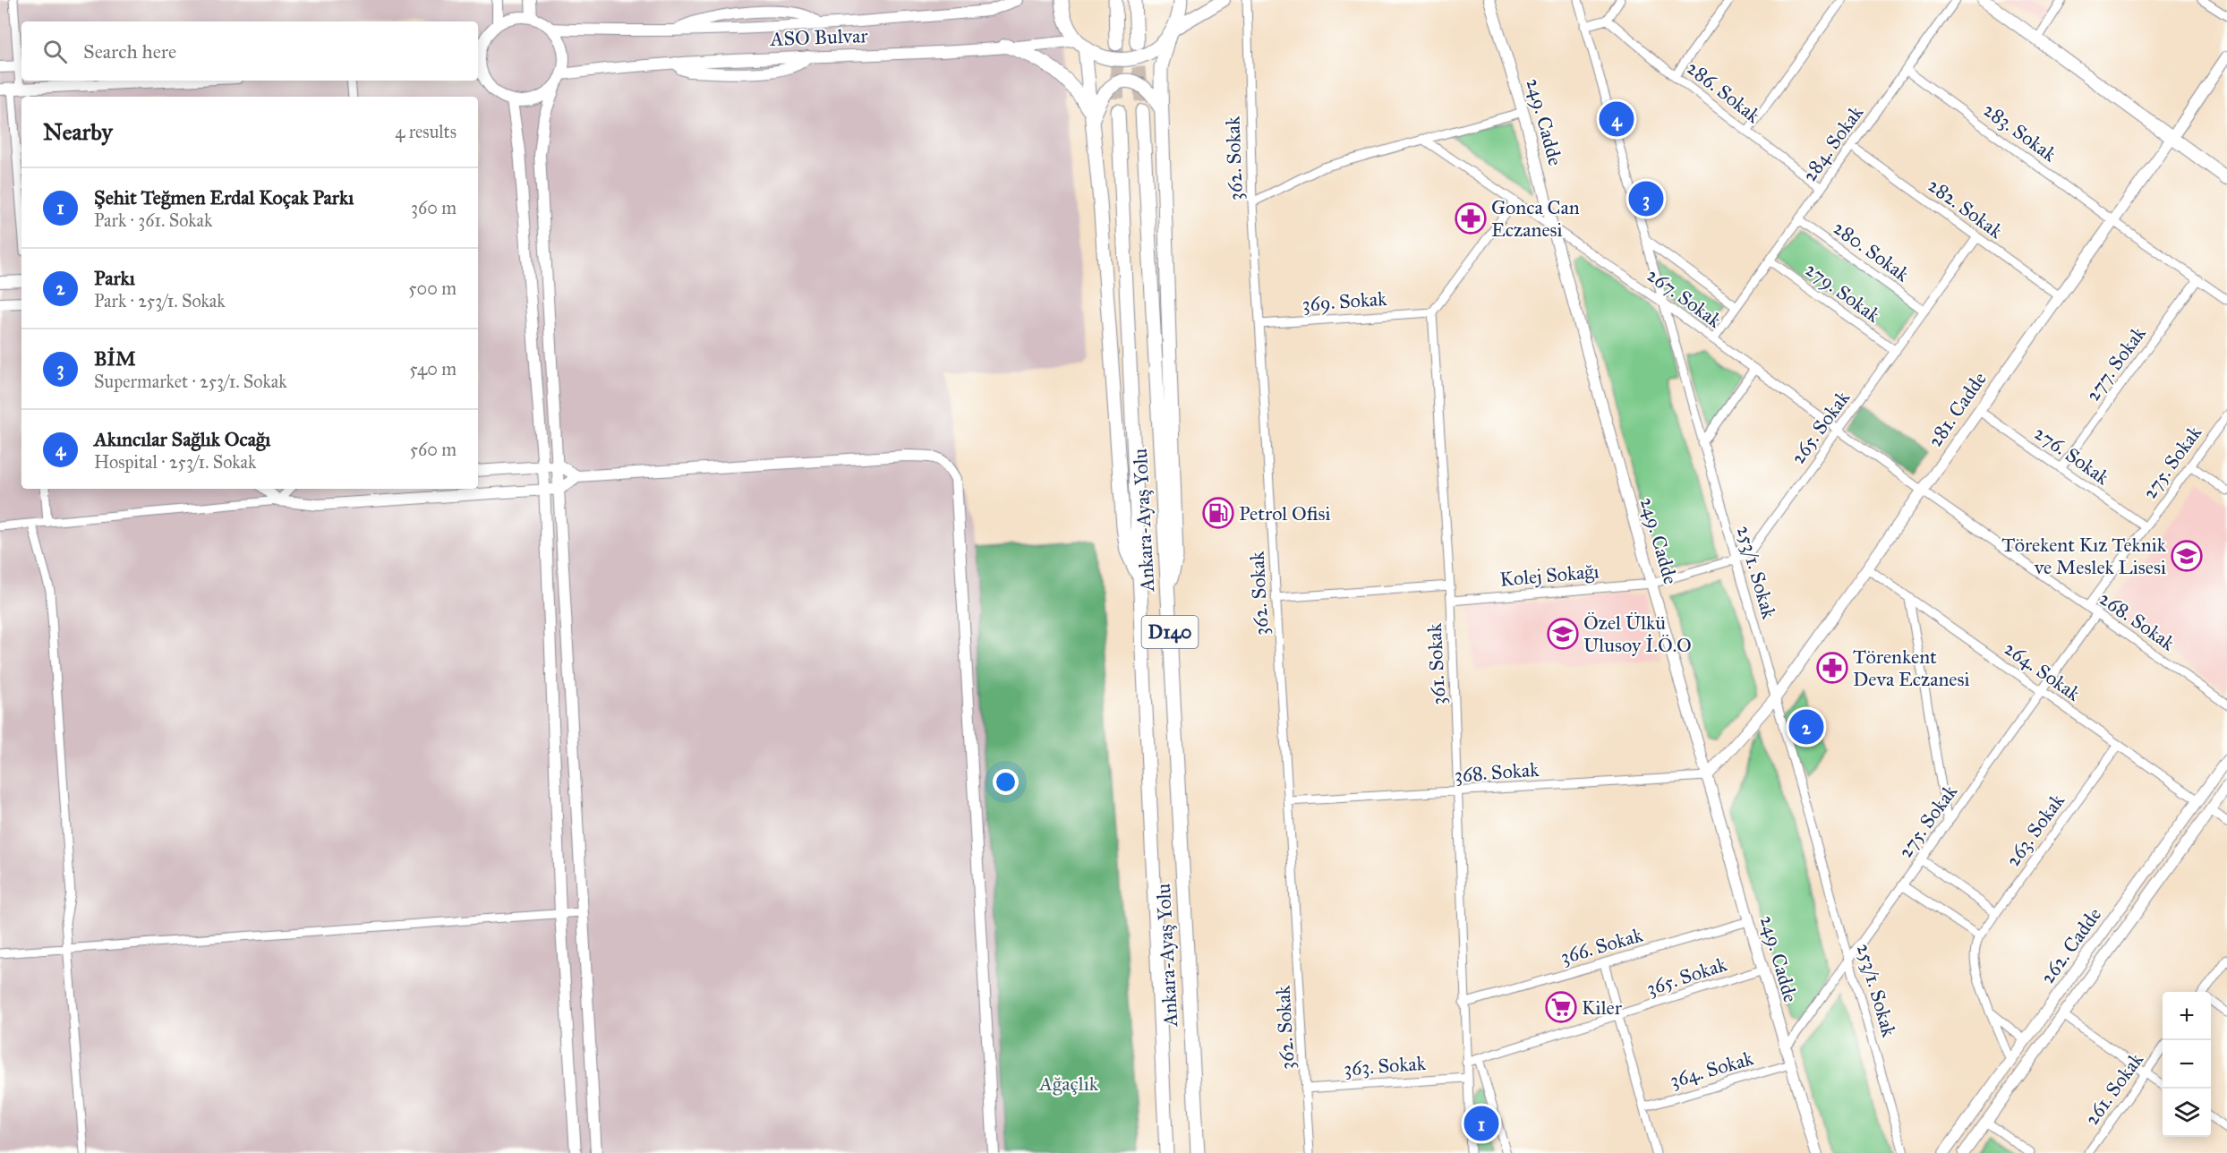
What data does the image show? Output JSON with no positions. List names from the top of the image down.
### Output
{
  "streets": {
    "highway": ["Ankara-Ayaş Yolu", "D140"],
    "street": [
      "ASO Bulvar",
      "286. Sokak",
      "249. Cadde",
      "283. Sokak",
      "284. Sokak",
      "362. Sokak",
      "282. Sokak",
      "280. Sokak",
      "279. Sokak",
      "267. Sokak",
      "369. Sokak",
      "277. Sokak",
      "281. Cadde",
      "265. Sokak",
      "276. Sokak",
      "275. Sokak",
      "253/1. Sokak",
      "Kolej Sokağı",
      "268. Sokak",
      "361. Sokak",
      "264. Sokak",
      "368. Sokak",
      "263. Sokak",
      "366. Sokak",
      "262. Cadde",
      "365. Sokak",
      "363. Sokak",
      "364. Sokak",
      "261. Sokak"
    ]
  },
  "crossings": [
    ["286. Sokak", "284. Sokak"],
    ["249. Cadde", "267. Sokak"],
    ["249. Cadde", "281. Cadde"],
    ["249. Cadde", "265. Sokak"],
    ["249. Cadde", "275. Sokak"],
    ["249. Cadde", "Kolej Sokağı"],
    ["249. Cadde", "368. Sokak"],
    ["249. Cadde", "366. Sokak"],
    ["249. Cadde", "365. Sokak"],
    ["249. Cadde", "364. Sokak"],
    ["283. Sokak", "284. Sokak"],
    ["283. Sokak", "277. Sokak"],
    ["283. Sokak", "281. Cadde"],
    ["284. Sokak", "282. Sokak"],
    ["284. Sokak", "280. Sokak"],
    ["284. Sokak", "279. Sokak"],
    ["284. Sokak", "267. Sokak"],
    ["362. Sokak", "369. Sokak"],
    ["362. Sokak", "368. Sokak"],
    ["362. Sokak", "363. Sokak"],
    ["282. Sokak", "281. Cadde"],
    ["282. Sokak", "265. Sokak"],
    ["280. Sokak", "265. Sokak"],
    ["279. Sokak", "265. Sokak"],
    ["267. Sokak", "281. Cadde"],
    ["267. Sokak", "265. Sokak"],
    ["267. Sokak", "253/1. Sokak"],
    ["267. Sokak", "268. Sokak"],
    ["369. Sokak", "361. Sokak"],
    ["277. Sokak", "276. Sokak"],
    ["281. Cadde", "276. Sokak"],
    ["281. Cadde", "253/1. Sokak"],
    ["281. Cadde", "268. Sokak"],
    ["281. Cadde", "264. Sokak"],
    ["281. Cadde", "368. Sokak"],
    ["265. Sokak", "253/1. Sokak"],
    ["265. Sokak", "Kolej Sokağı"],
    ["276. Sokak", "275. Sokak"],
    ["275. Sokak", "253/1. Sokak"],
    ["275. Sokak", "268. Sokak"],
    ["275. Sokak", "264. Sokak"],
    ["Kolej Sokağı", "361. Sokak"],
    ["361. Sokak", "368. Sokak"],
    ["361. Sokak", "366. Sokak"],
    ["361. Sokak", "365. Sokak"],
    ["361. Sokak", "363. Sokak"],
    ["264. Sokak", "263. Sokak"],
    ["264. Sokak", "262. Cadde"]
  ],
  "parks": ["Ağaçlık"],
  "places": {
    "pharmacy": ["Gonca Can Eczanesi", "Törenkent Deva Eczanesi"],
    "fuel station": ["Petrol Ofisi"],
    "school or university": ["Törekent Kız Teknik ve Meslek Lisesi", "Özel Ülkü Ulusoy İ.Ö.O"],
    "supermarket": ["Kiler"]
  },
  "page": {
    "search": "Search here",
    "heading": ["Nearby", "4 results"],
    "pins": [
      "4",
      "3",
      "2",
      "1"
    ],
    "list": [
      {
        "mark": "1",
        "name": "Şehit Teğmen Erdal Koçak Parkı",
        "note": "Park · 361. Sokak",
        "value": "360 m"
      },
      {
        "mark": "2",
        "name": "Parkı",
        "note": "Park · 253/1. Sokak",
        "value": "500 m"
      },
      {
        "mark": "3",
        "name": "BİM",
        "note": "Supermarket · 253/1. Sokak",
        "value": "540 m"
      },
      {
        "mark": "4",
        "name": "Akıncılar Sağlık Ocağı",
        "note": "Hospital · 253/1. Sokak",
        "value": "560 m"
      }
    ],
    "map_buttons": ["+", "−"]
  }
}
